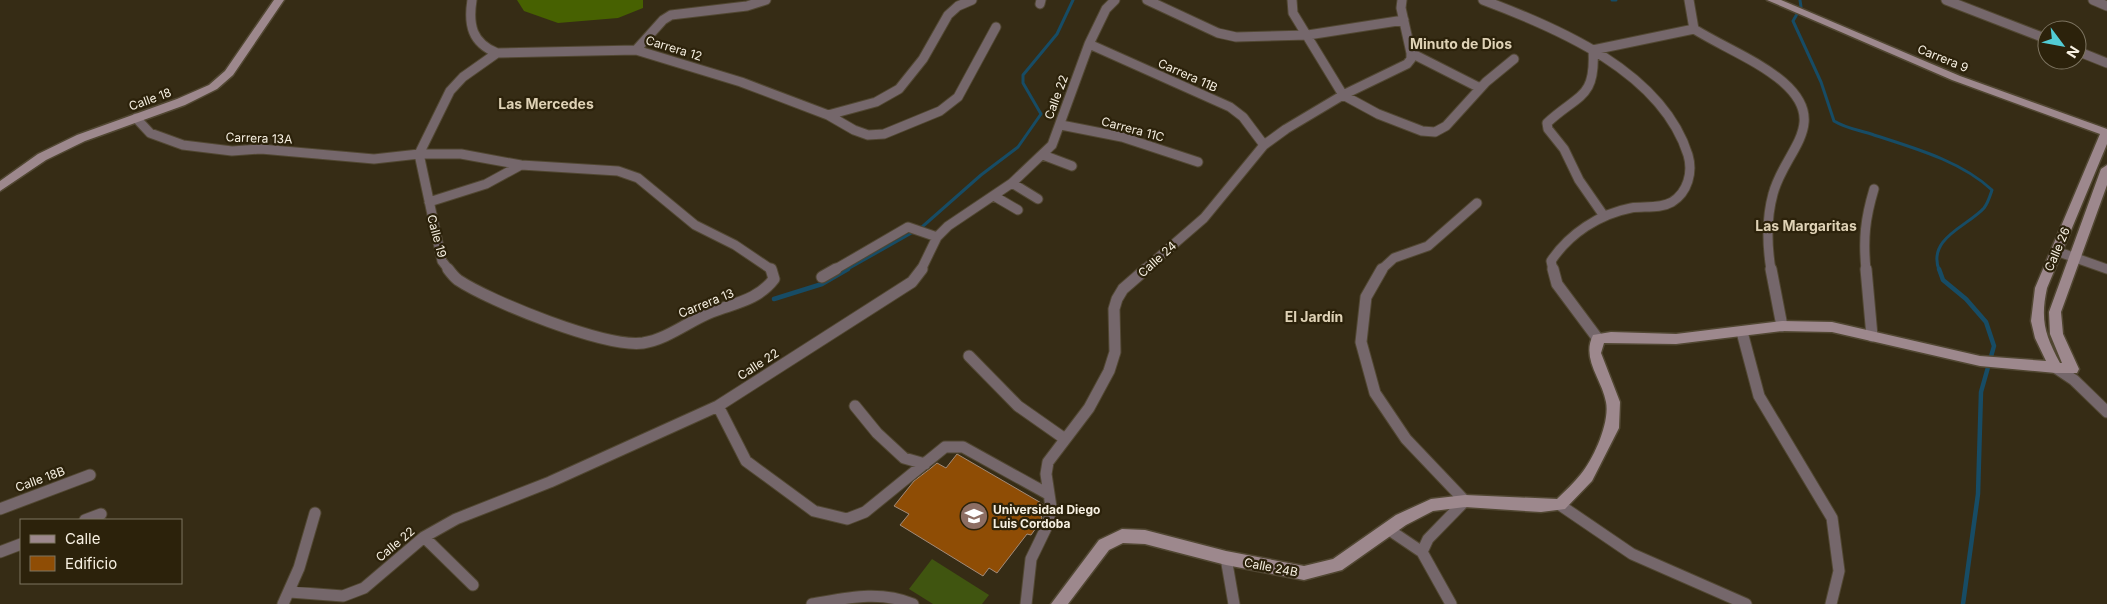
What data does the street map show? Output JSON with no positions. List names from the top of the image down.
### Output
{
  "streets": {
    "street": [
      "Carrera 12",
      "Carrera 9",
      "Carrera 11B",
      "Calle 22",
      "Calle 18",
      "Carrera 11C",
      "Carrera 13A",
      "Calle 19",
      "Calle 26",
      "Calle 24",
      "Carrera 13",
      "Calle 18B",
      "Calle 24B"
    ]
  },
  "crossings": [
    ["Carrera 9", "Calle 26"],
    ["Carrera 11B", "Calle 22"],
    ["Carrera 11B", "Calle 24"],
    ["Calle 22", "Carrera 11C"],
    ["Calle 18", "Carrera 13A"],
    ["Carrera 13A", "Calle 19"],
    ["Carrera 13A", "Carrera 13"],
    ["Calle 19", "Carrera 13"]
  ],
  "districts": [
    "Minuto de Dios",
    "Las Mercedes",
    "Las Margaritas",
    "El Jardín"
  ],
  "places": {
    "school or university": ["Universidad Diego Luis Cordoba"]
  },
  "legend": ["Calle", "Edificio"],
  "north": "bottom right"
}
